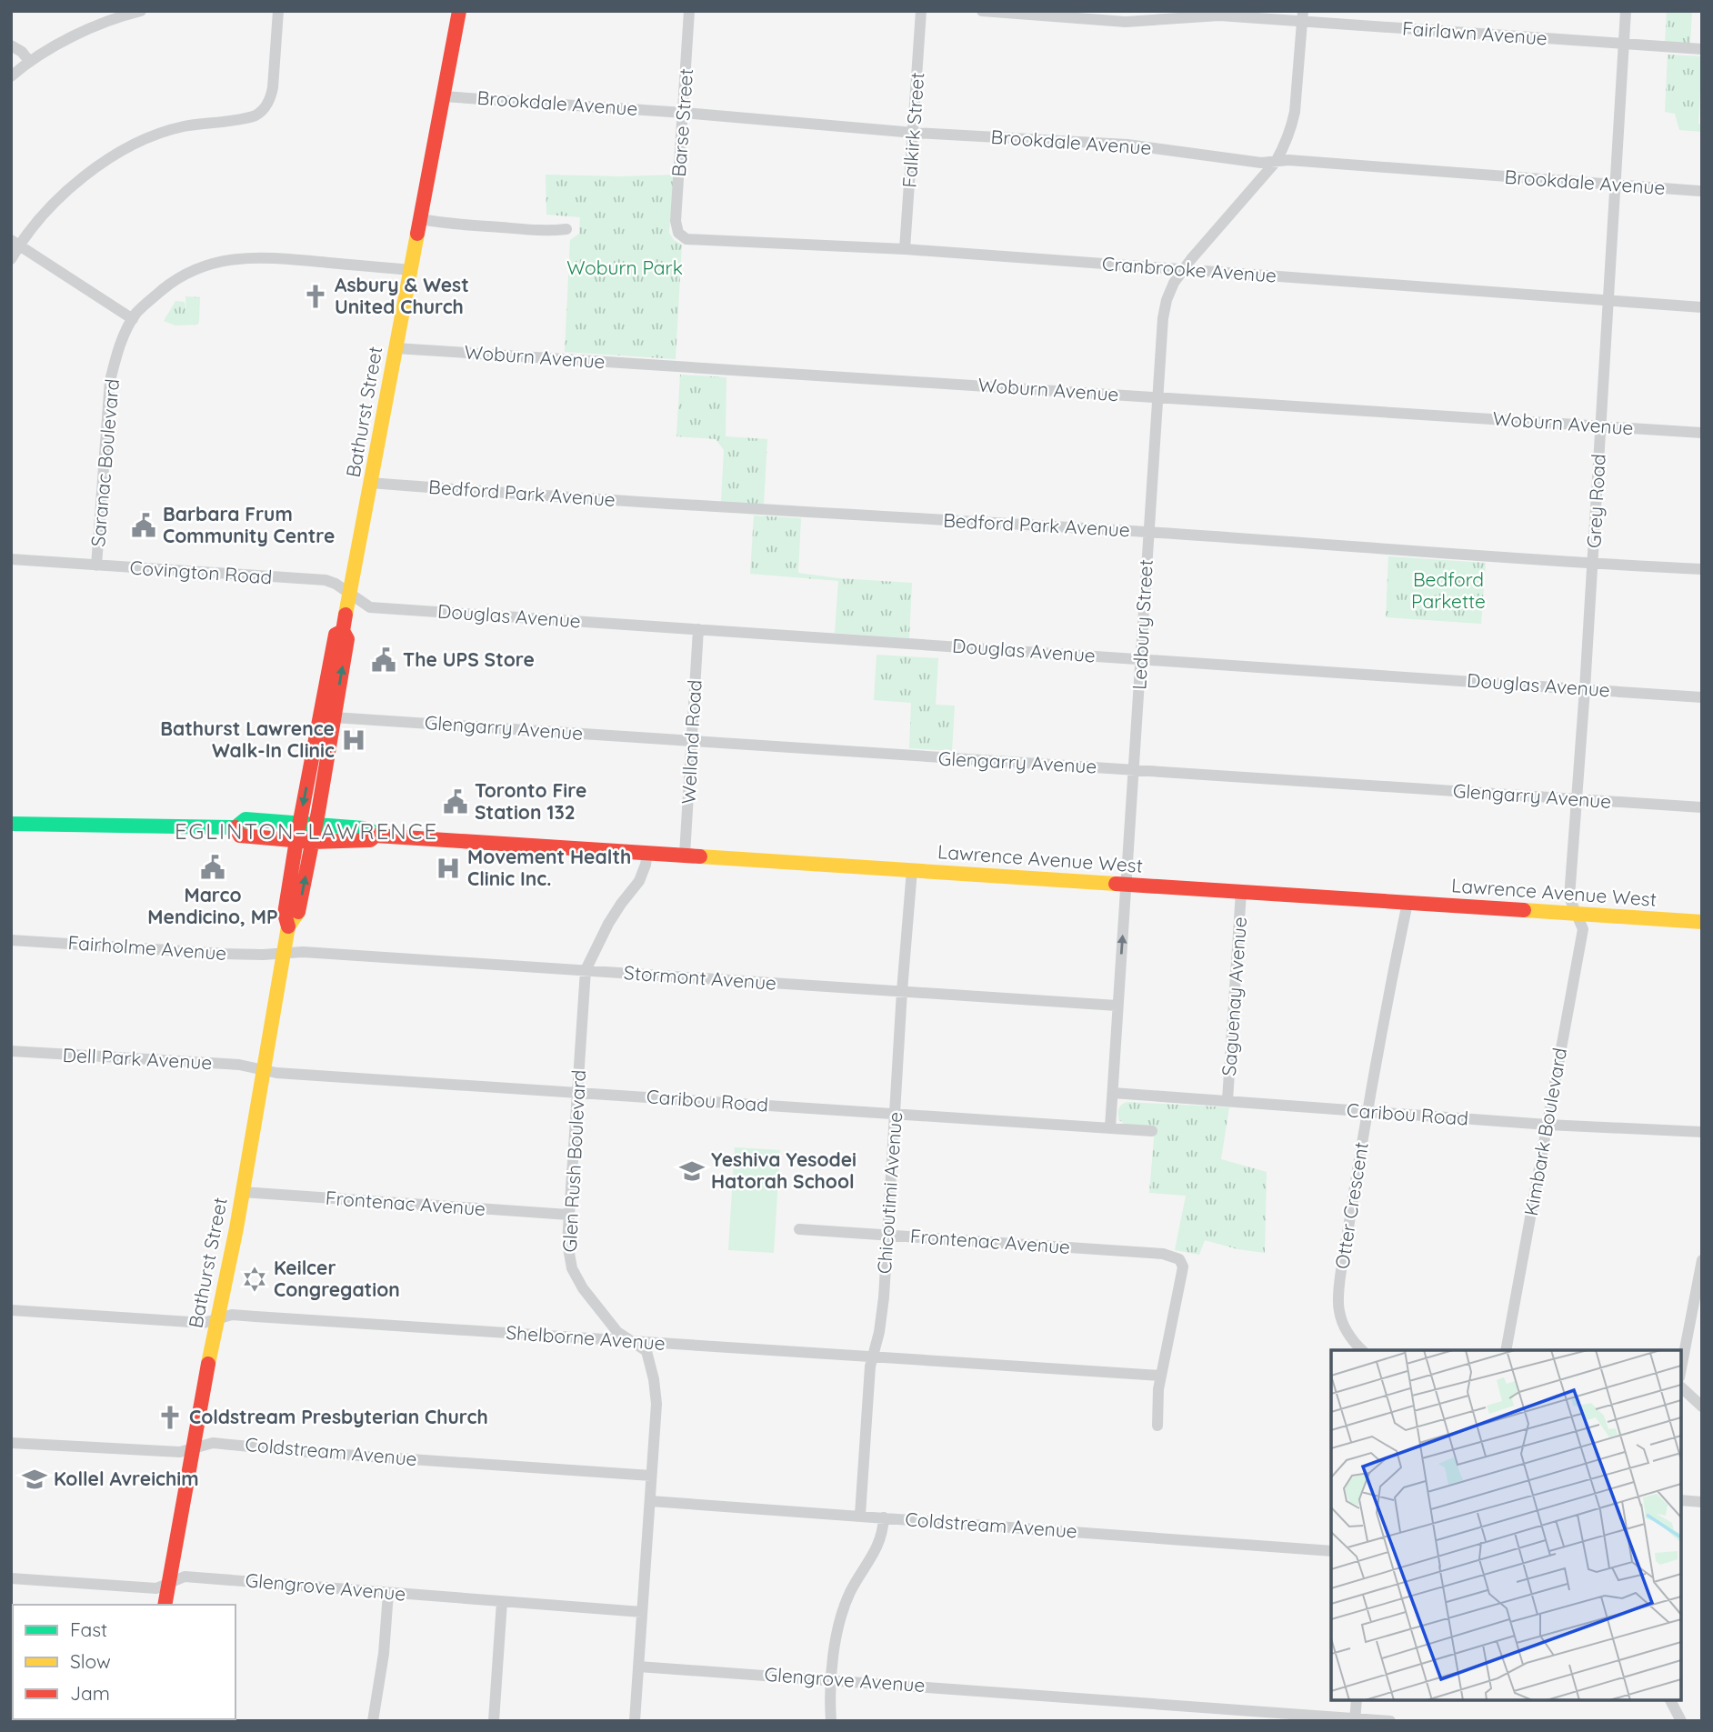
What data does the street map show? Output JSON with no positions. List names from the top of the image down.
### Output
{
  "streets": {
    "main road": ["Bathurst Street", "Lawrence Avenue West"],
    "street": [
      "Fairlawn Avenue",
      "Brookdale Avenue",
      "Barse Street",
      "Falkirk Street",
      "Cranbrooke Avenue",
      "Woburn Avenue",
      "Saranac Boulevard",
      "Bedford Park Avenue",
      "Grey Road",
      "Covington Road",
      "Douglas Avenue",
      "Ledbury Street",
      "Glengarry Avenue",
      "Welland Road",
      "Fairholme Avenue",
      "Stormont Avenue",
      "Saguenay Avenue",
      "Dell Park Avenue",
      "Caribou Road",
      "Kimbark Boulevard",
      "Glen Rush Boulevard",
      "Chicoutimi Avenue",
      "Frontenac Avenue",
      "Otter Crescent",
      "Shelborne Avenue",
      "Coldstream Avenue",
      "Glengrove Avenue"
    ]
  },
  "crossings": [
    ["Fairlawn Avenue", "Grey Road"],
    ["Fairlawn Avenue", "Ledbury Street"],
    ["Brookdale Avenue", "Barse Street"],
    ["Brookdale Avenue", "Falkirk Street"],
    ["Brookdale Avenue", "Bathurst Street"],
    ["Brookdale Avenue", "Grey Road"],
    ["Brookdale Avenue", "Ledbury Street"],
    ["Barse Street", "Cranbrooke Avenue"],
    ["Falkirk Street", "Cranbrooke Avenue"],
    ["Cranbrooke Avenue", "Grey Road"],
    ["Cranbrooke Avenue", "Ledbury Street"],
    ["Woburn Avenue", "Bathurst Street"],
    ["Woburn Avenue", "Grey Road"],
    ["Woburn Avenue", "Ledbury Street"],
    ["Bathurst Street", "Saranac Boulevard"],
    ["Bathurst Street", "Bedford Park Avenue"],
    ["Bathurst Street", "Covington Road"],
    ["Bathurst Street", "Douglas Avenue"],
    ["Bathurst Street", "Glengarry Avenue"],
    ["Bathurst Street", "Lawrence Avenue West"],
    ["Bathurst Street", "Fairholme Avenue"],
    ["Bathurst Street", "Stormont Avenue"],
    ["Bathurst Street", "Dell Park Avenue"],
    ["Bathurst Street", "Caribou Road"],
    ["Bathurst Street", "Frontenac Avenue"],
    ["Bathurst Street", "Shelborne Avenue"],
    ["Bathurst Street", "Coldstream Avenue"],
    ["Bathurst Street", "Glengrove Avenue"],
    ["Saranac Boulevard", "Covington Road"],
    ["Bedford Park Avenue", "Grey Road"],
    ["Bedford Park Avenue", "Ledbury Street"],
    ["Grey Road", "Douglas Avenue"],
    ["Grey Road", "Glengarry Avenue"],
    ["Grey Road", "Lawrence Avenue West"],
    ["Grey Road", "Kimbark Boulevard"],
    ["Covington Road", "Douglas Avenue"],
    ["Douglas Avenue", "Ledbury Street"],
    ["Douglas Avenue", "Welland Road"],
    ["Ledbury Street", "Glengarry Avenue"],
    ["Ledbury Street", "Lawrence Avenue West"],
    ["Ledbury Street", "Stormont Avenue"],
    ["Ledbury Street", "Caribou Road"],
    ["Glengarry Avenue", "Welland Road"],
    ["Welland Road", "Lawrence Avenue West"],
    ["Lawrence Avenue West", "Saguenay Avenue"],
    ["Lawrence Avenue West", "Kimbark Boulevard"],
    ["Lawrence Avenue West", "Glen Rush Boulevard"],
    ["Lawrence Avenue West", "Chicoutimi Avenue"],
    ["Lawrence Avenue West", "Otter Crescent"],
    ["Fairholme Avenue", "Stormont Avenue"],
    ["Stormont Avenue", "Glen Rush Boulevard"],
    ["Stormont Avenue", "Chicoutimi Avenue"],
    ["Saguenay Avenue", "Caribou Road"],
    ["Dell Park Avenue", "Caribou Road"],
    ["Caribou Road", "Kimbark Boulevard"],
    ["Caribou Road", "Glen Rush Boulevard"],
    ["Caribou Road", "Chicoutimi Avenue"],
    ["Caribou Road", "Otter Crescent"],
    ["Glen Rush Boulevard", "Frontenac Avenue"],
    ["Glen Rush Boulevard", "Shelborne Avenue"],
    ["Glen Rush Boulevard", "Coldstream Avenue"],
    ["Glen Rush Boulevard", "Glengrove Avenue"],
    ["Chicoutimi Avenue", "Frontenac Avenue"],
    ["Chicoutimi Avenue", "Shelborne Avenue"],
    ["Chicoutimi Avenue", "Coldstream Avenue"],
    ["Frontenac Avenue", "Shelborne Avenue"]
  ],
  "districts": ["EGLINTON–LAWRENCE"],
  "parks": ["Woburn Park", "Bedford Parkette"],
  "places": {
    "church": ["Asbury & West United Church", "Coldstream Presbyterian Church"],
    "public building": [
      "Barbara Frum Community Centre",
      "The UPS Store",
      "Toronto Fire Station 132",
      "Marco Mendicino, MP"
    ],
    "hospital": ["Bathurst Lawrence Walk-In Clinic", "Movement Health Clinic Inc."],
    "school or university": ["Yeshiva Yesodei Hatorah School", "Kollel Avreichim"],
    "synagogue": ["Keilcer Congregation"]
  },
  "legend": ["Fast", "Slow", "Jam"]
}
